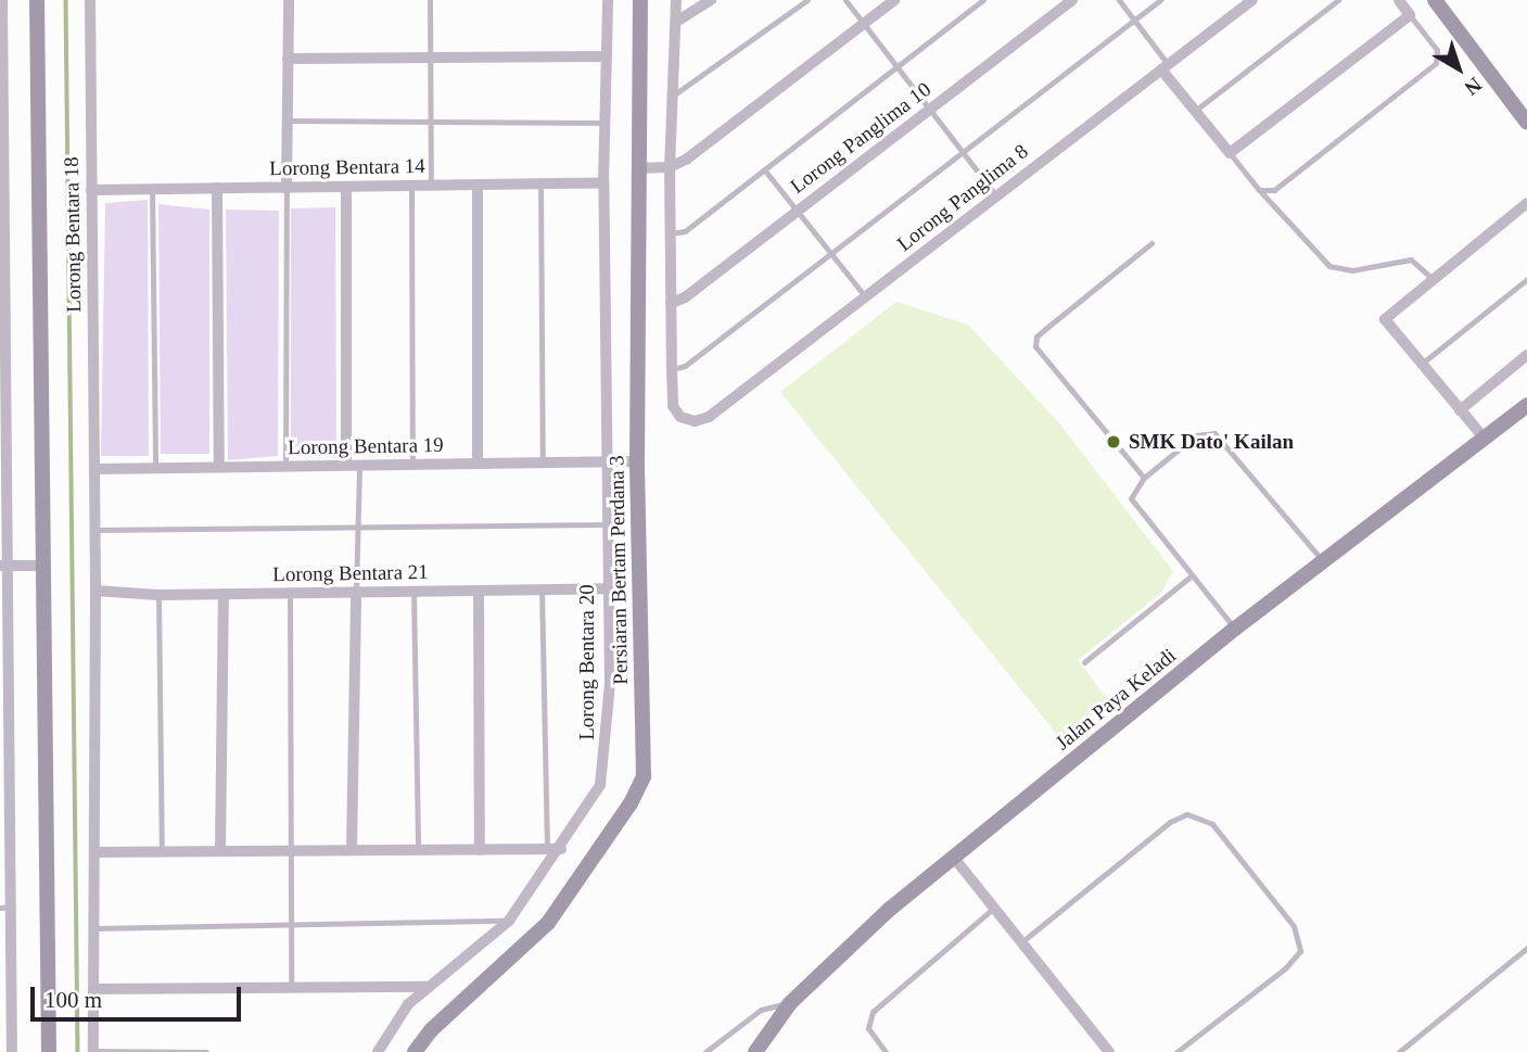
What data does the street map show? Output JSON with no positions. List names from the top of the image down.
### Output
{
  "streets": {
    "street": [
      "Lorong Panglima 10",
      "Lorong Bentara 14",
      "Lorong Panglima 8",
      "Lorong Bentara 18",
      "Lorong Bentara 19",
      "Persiaran Bertam Perdana 3",
      "Lorong Bentara 21",
      "Lorong Bentara 20",
      "Jalan Paya Keladi"
    ]
  },
  "crossings": [
    ["Lorong Bentara 14", "Lorong Bentara 18"],
    ["Lorong Bentara 14", "Lorong Bentara 20"],
    ["Lorong Bentara 18", "Lorong Bentara 19"],
    ["Lorong Bentara 18", "Lorong Bentara 21"],
    ["Lorong Bentara 19", "Persiaran Bertam Perdana 3"],
    ["Lorong Bentara 19", "Lorong Bentara 20"],
    ["Lorong Bentara 21", "Lorong Bentara 20"]
  ],
  "places": ["SMK Dato' Kailan"],
  "scale_bar": "100 m",
  "north": "bottom right"
}
